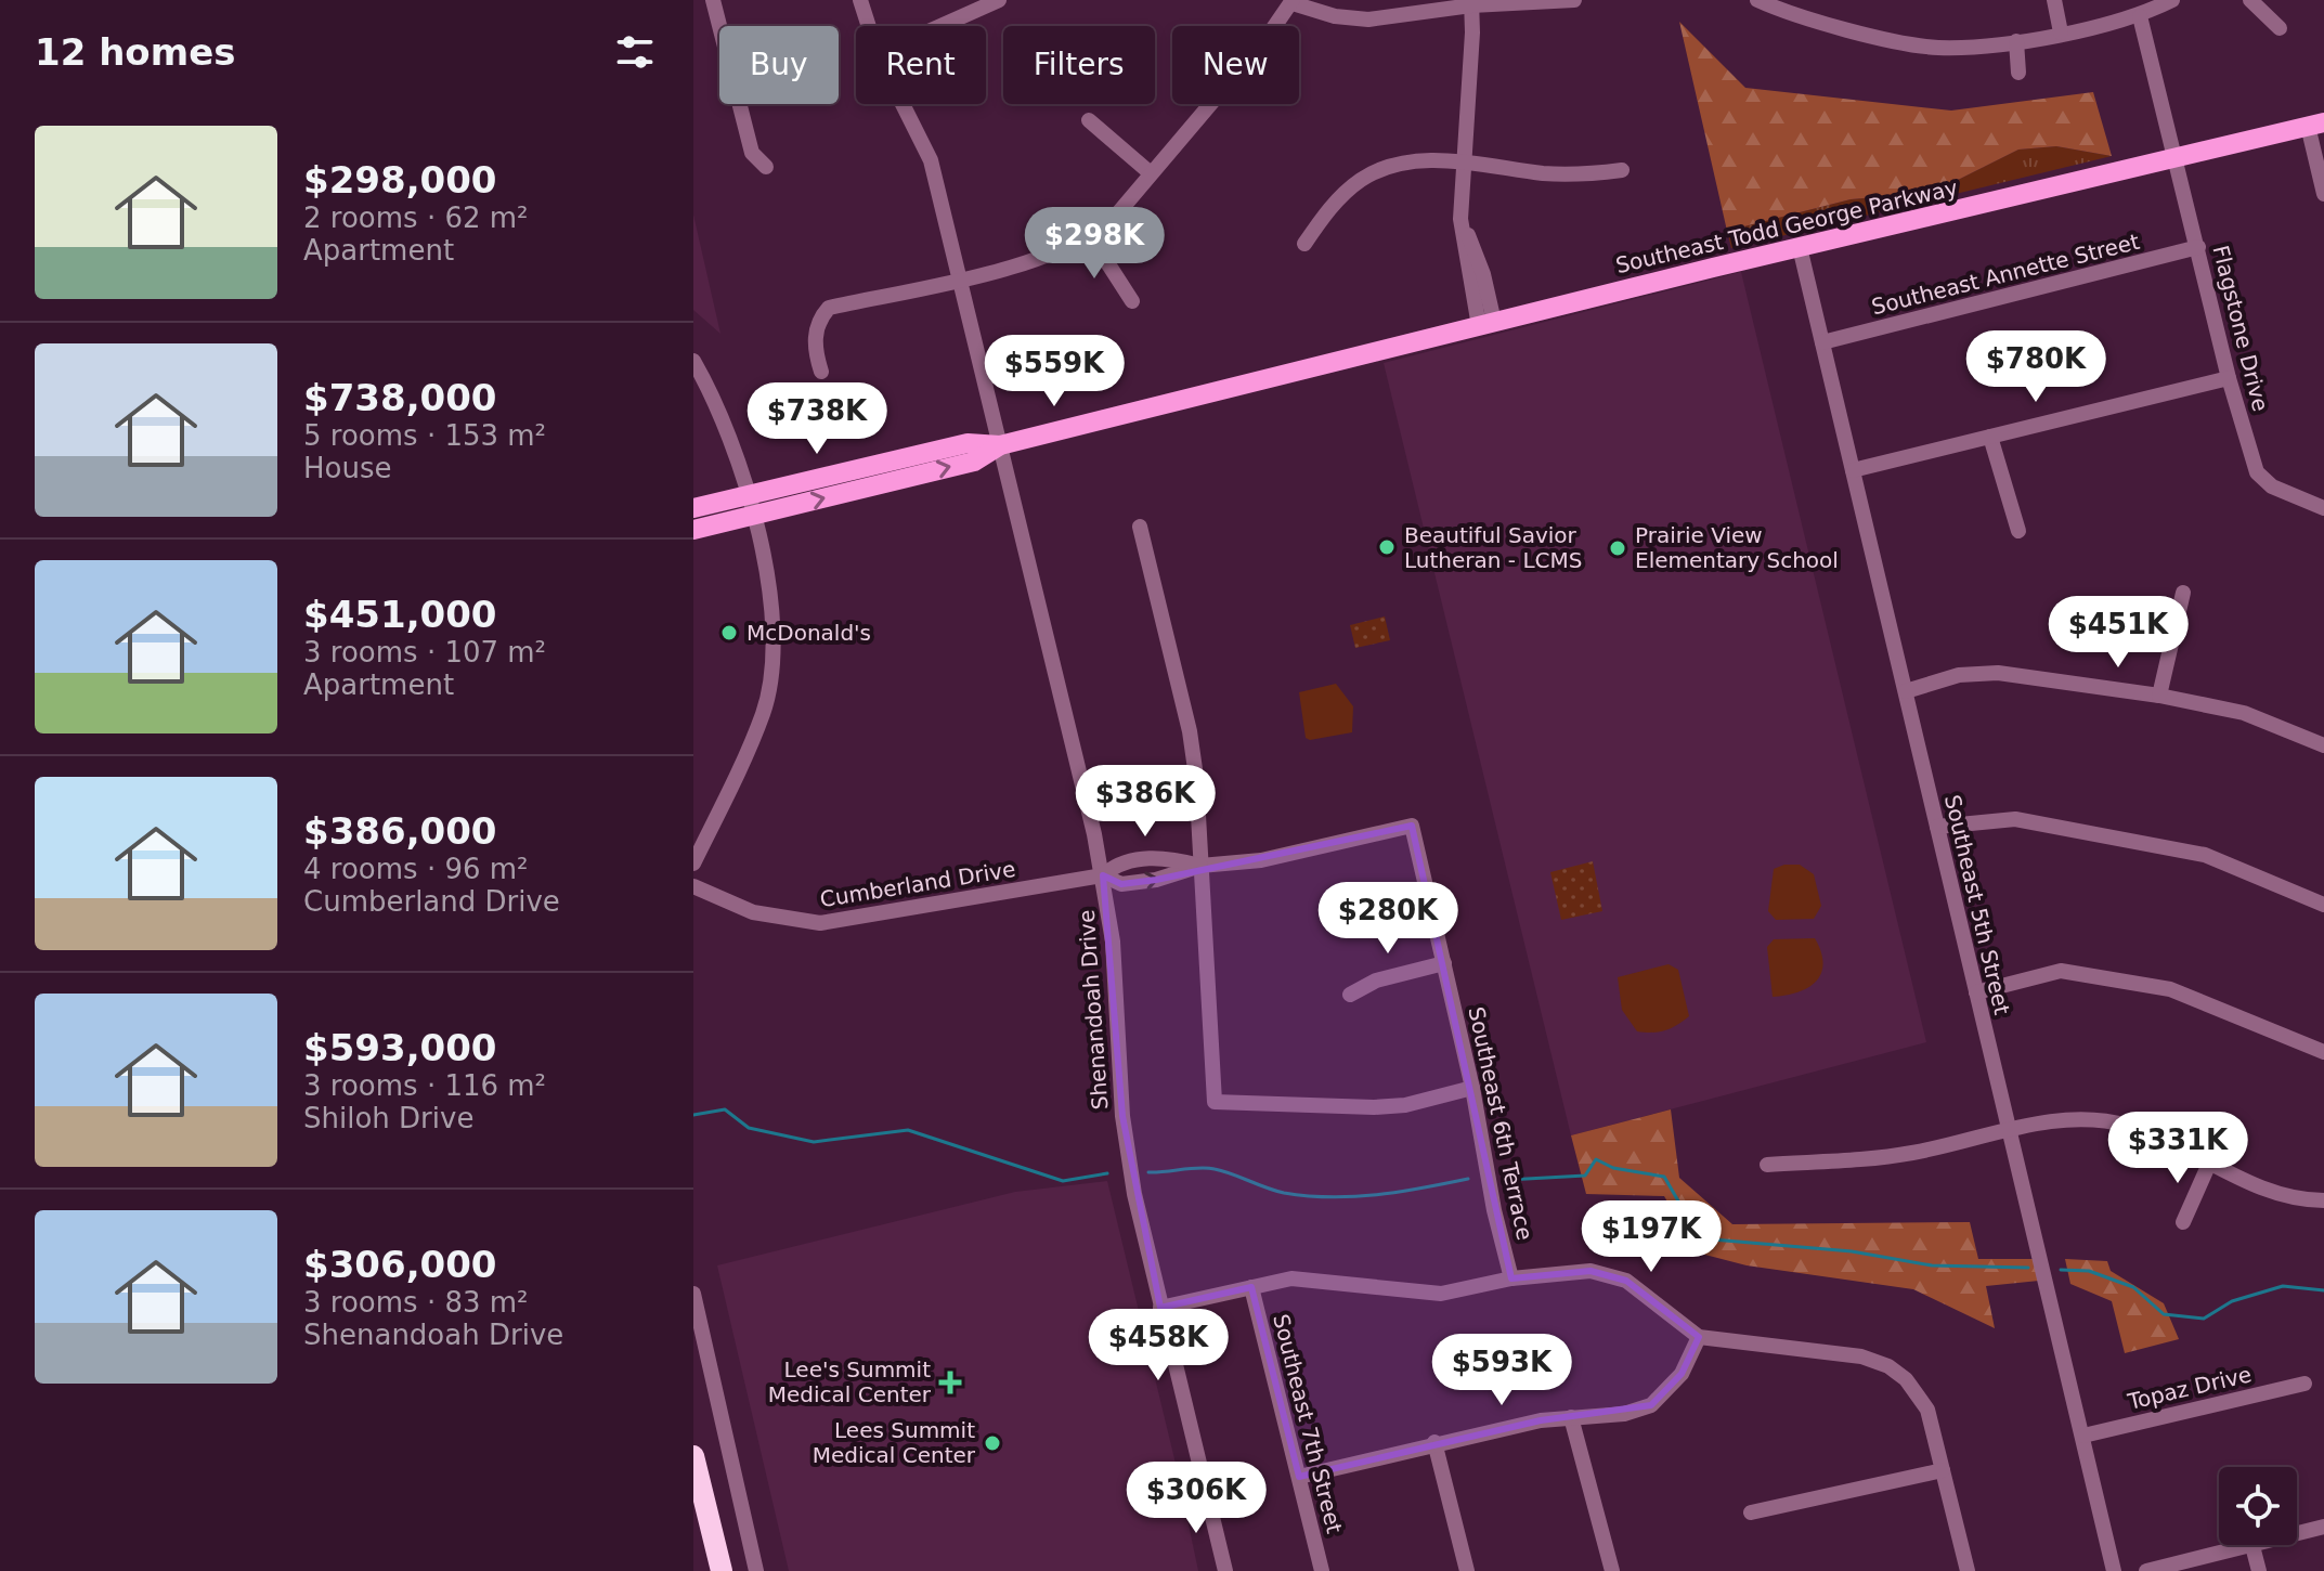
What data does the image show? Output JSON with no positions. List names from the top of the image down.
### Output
{
  "streets": {
    "main road": ["Southeast Todd George Parkway"],
    "street": [
      "Southeast Annette Street",
      "Flagstone Drive",
      "Cumberland Drive",
      "Southeast 5th Street",
      "Shenandoah Drive",
      "Southeast 6th Terrace",
      "Topaz Drive",
      "Southeast 7th Street"
    ]
  },
  "crossings": [
    ["Southeast Todd George Parkway", "Flagstone Drive"],
    ["Southeast Todd George Parkway", "Southeast 5th Street"],
    ["Southeast Todd George Parkway", "Shenandoah Drive"],
    ["Southeast Annette Street", "Flagstone Drive"],
    ["Southeast Annette Street", "Southeast 5th Street"],
    ["Cumberland Drive", "Shenandoah Drive"],
    ["Cumberland Drive", "Southeast 6th Terrace"],
    ["Southeast 5th Street", "Topaz Drive"]
  ],
  "places": {
    "other": [
      "Beautiful Savior Lutheran - LCMS",
      "Prairie View Elementary School",
      "McDonald's",
      "Lees Summit Medical Center"
    ],
    "health": ["Lee's Summit Medical Center"]
  },
  "page": {
    "heading": "12 homes",
    "chip": [
      "Buy",
      "Rent",
      "Filters",
      "New"
    ],
    "list": [
      {
        "name": "$298,000",
        "note": "2 rooms · 62 m² · Apartment"
      },
      {
        "name": "$738,000",
        "note": "5 rooms · 153 m² · House"
      },
      {
        "name": "$451,000",
        "note": "3 rooms · 107 m² · Apartment"
      },
      {
        "name": "$386,000",
        "note": "4 rooms · 96 m² · Cumberland Drive"
      },
      {
        "name": "$593,000",
        "note": "3 rooms · 116 m² · Shiloh Drive"
      },
      {
        "name": "$306,000",
        "note": "3 rooms · 83 m² · Shenandoah Drive"
      }
    ],
    "price": [
      "$298K",
      "$780K",
      "$559K",
      "$738K",
      "$451K",
      "$386K",
      "$280K",
      "$331K",
      "$197K",
      "$458K",
      "$593K",
      "$306K"
    ]
  }
}
